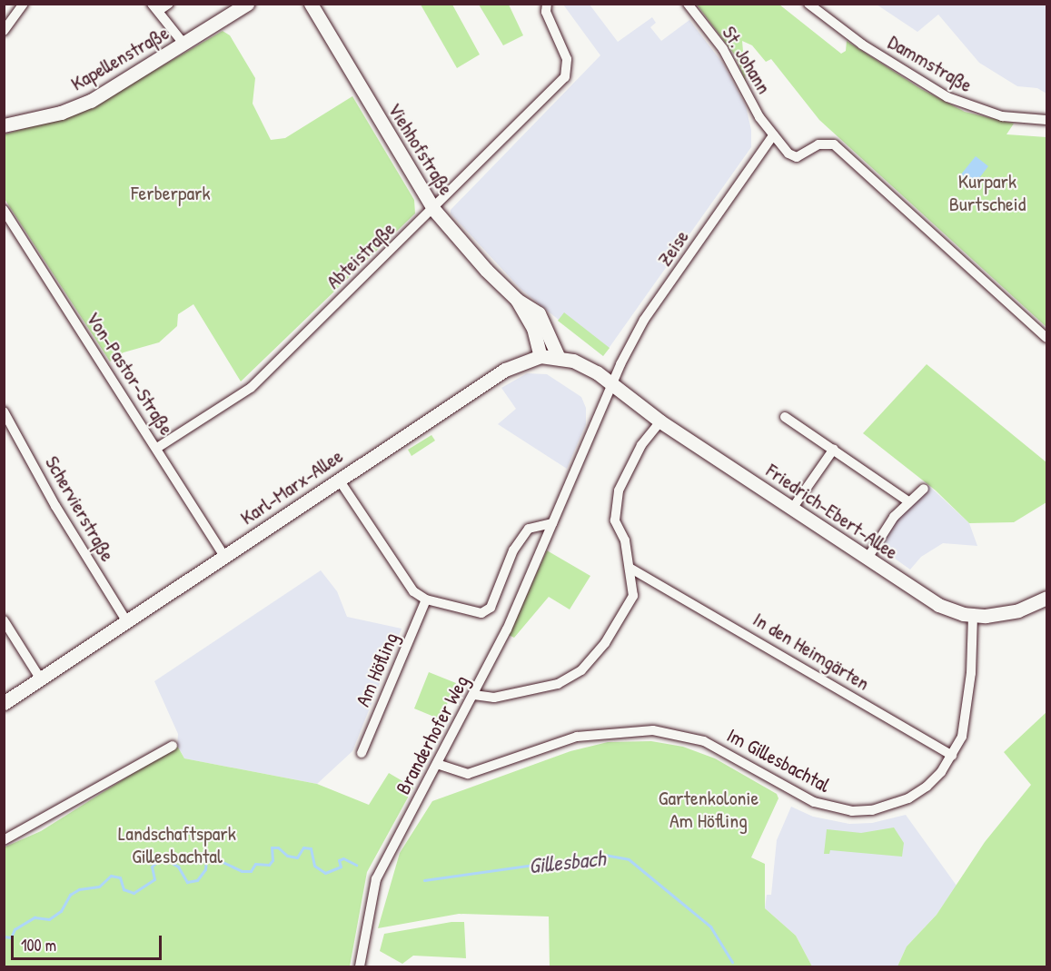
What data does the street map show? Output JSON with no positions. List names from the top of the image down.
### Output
{
  "streets": {
    "main road": [
      "Kapellenstraße",
      "Viehhofstraße",
      "Karl-Marx-Allee",
      "Friedrich-Ebert-Allee"
    ],
    "street": [
      "St. Johann",
      "Dammstraße",
      "Zeise",
      "Abteistraße",
      "Von-Pastor-Straße",
      "Schervierstraße",
      "In den Heimgärten",
      "Am Höfling",
      "Branderhofer Weg",
      "Im Gillesbachtal"
    ]
  },
  "crossings": [
    ["St. Johann", "Zeise"],
    ["Viehhofstraße", "Abteistraße"],
    ["Viehhofstraße", "Karl-Marx-Allee"],
    ["Zeise", "Karl-Marx-Allee"],
    ["Zeise", "Friedrich-Ebert-Allee"],
    ["Zeise", "Branderhofer Weg"],
    ["Abteistraße", "Von-Pastor-Straße"],
    ["Von-Pastor-Straße", "Karl-Marx-Allee"],
    ["Karl-Marx-Allee", "Schervierstraße"],
    ["Karl-Marx-Allee", "Friedrich-Ebert-Allee"],
    ["Karl-Marx-Allee", "Branderhofer Weg"],
    ["Friedrich-Ebert-Allee", "Branderhofer Weg"],
    ["Friedrich-Ebert-Allee", "Im Gillesbachtal"],
    ["In den Heimgärten", "Im Gillesbachtal"],
    ["Branderhofer Weg", "Im Gillesbachtal"]
  ],
  "water": ["Gillesbach"],
  "parks": [
    "Kurpark Burtscheid",
    "Ferberpark",
    "Gartenkolonie Am Höfling",
    "Landschaftspark Gillesbachtal"
  ],
  "scale_bar": "100 m"
}
